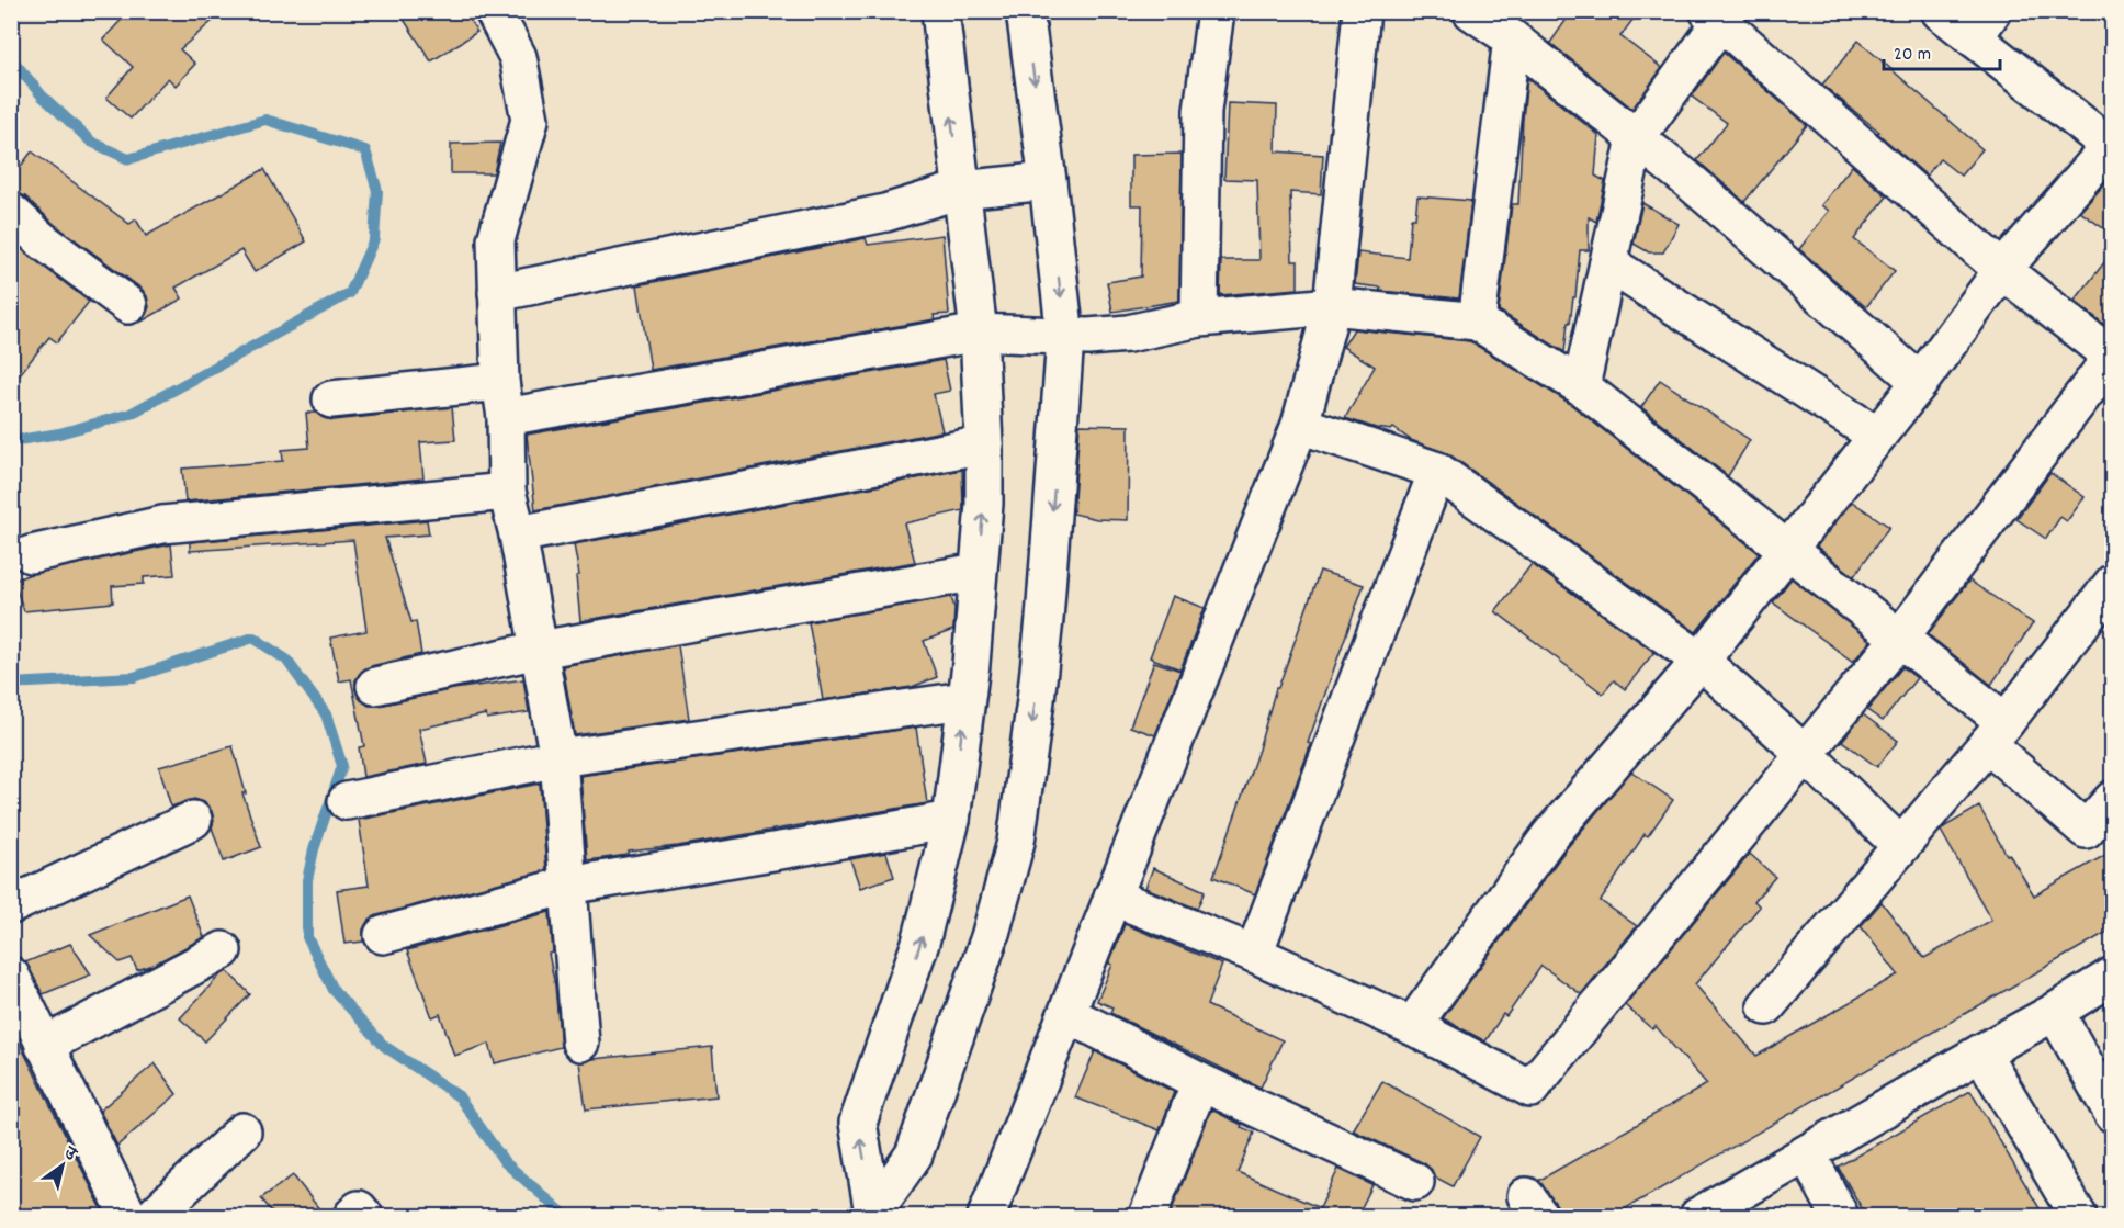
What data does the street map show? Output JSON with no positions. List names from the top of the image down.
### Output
{
  "scale_bar": "20 m",
  "north": "top right"
}
